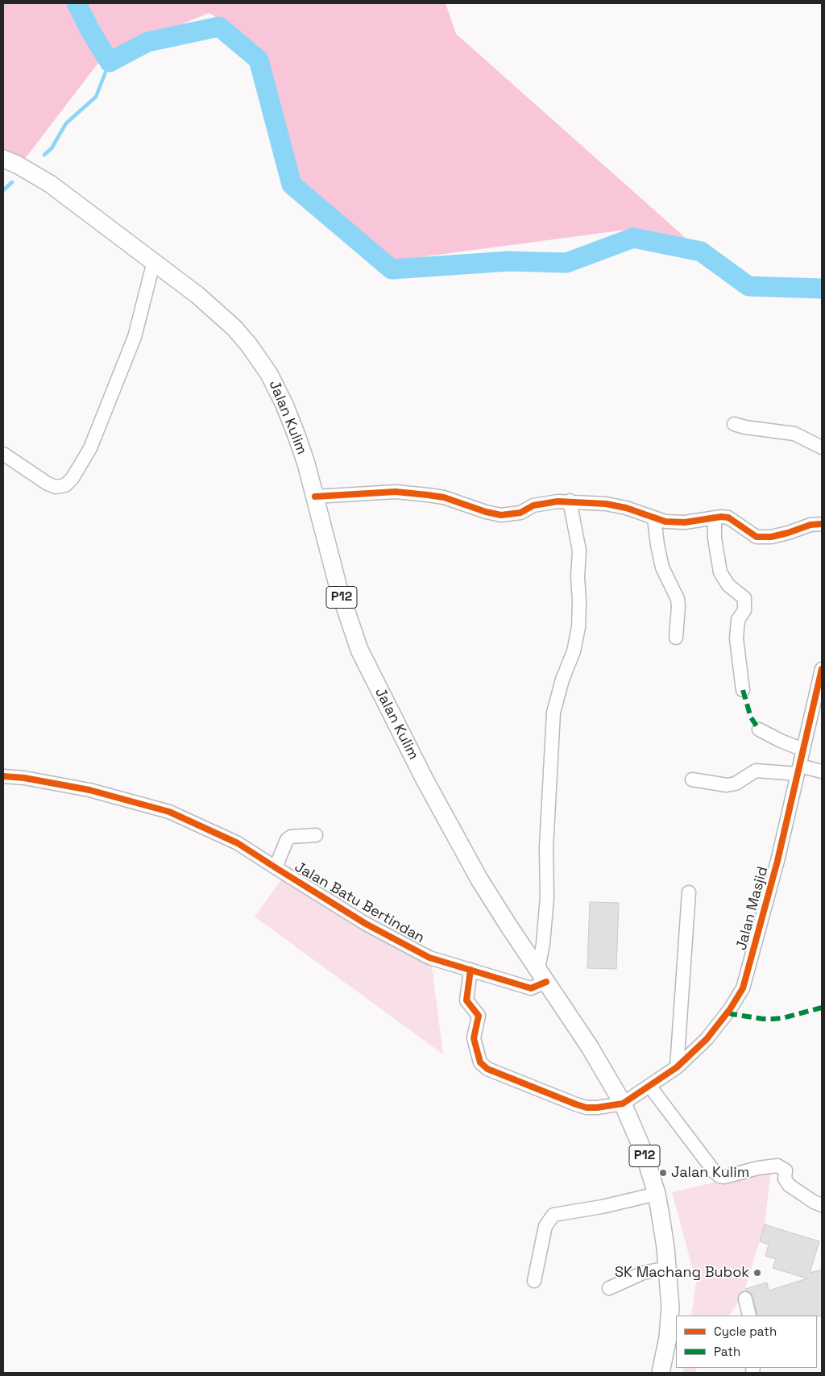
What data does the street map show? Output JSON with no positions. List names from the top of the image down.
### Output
{
  "streets": {
    "main road": ["Jalan Kulim", "P12"],
    "street": ["Jalan Batu Bertindan", "Jalan Masjid"]
  },
  "crossings": [
    ["Jalan Kulim", "Jalan Batu Bertindan"],
    ["Jalan Kulim", "Jalan Masjid"]
  ],
  "places": ["Jalan Kulim", "SK Machang Bubok"],
  "legend": ["Cycle path", "Path"]
}
